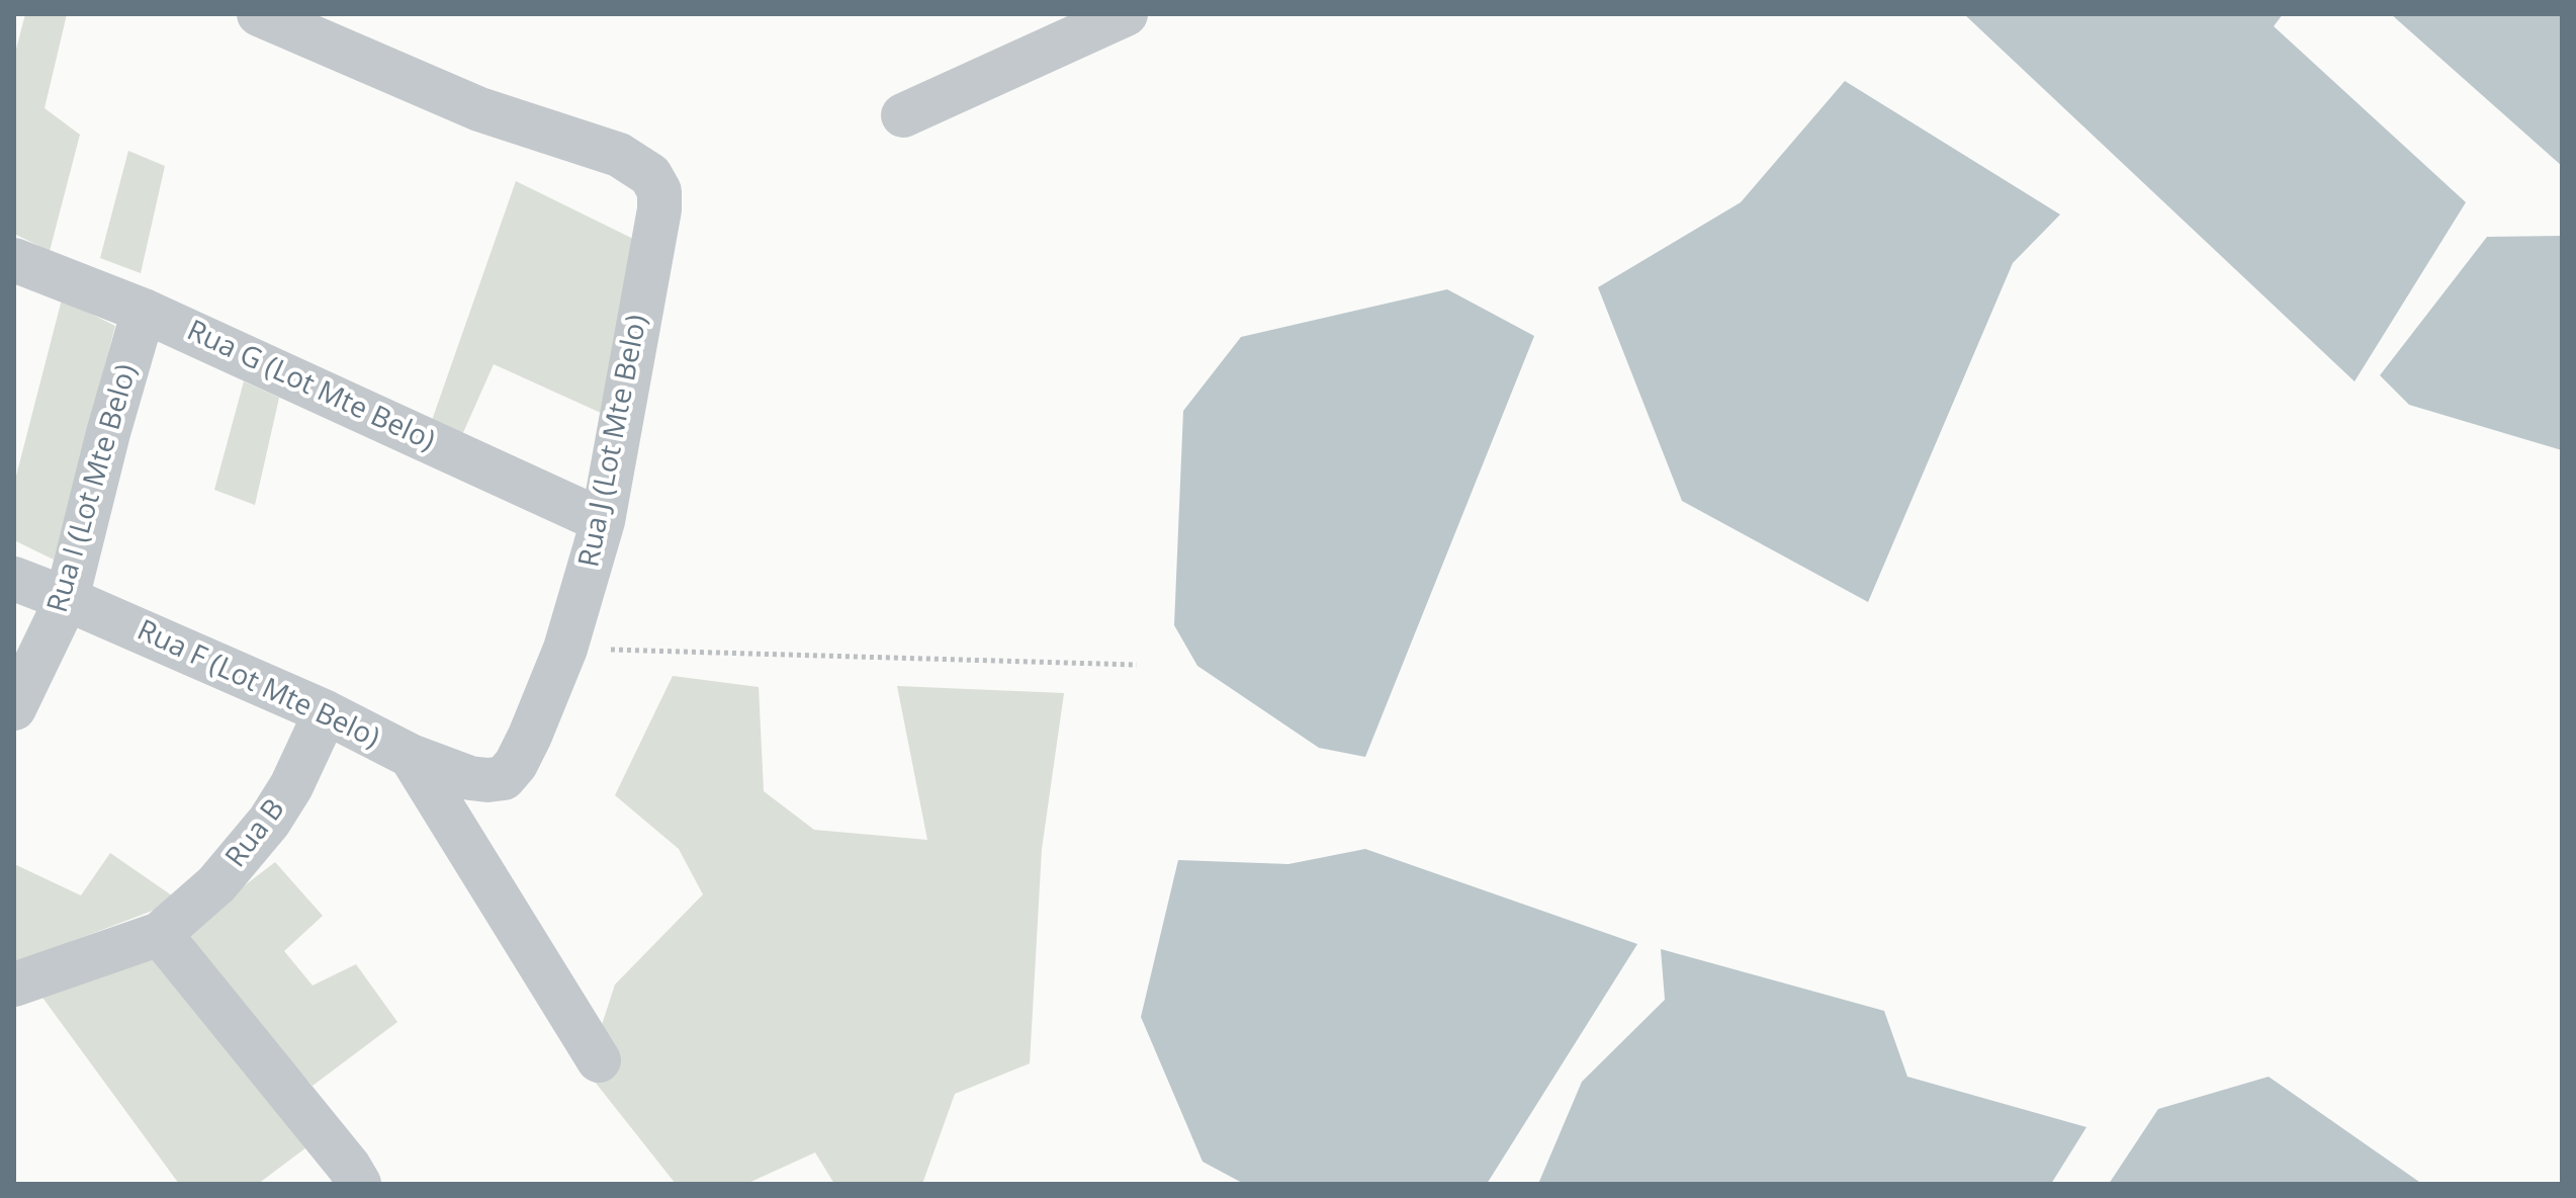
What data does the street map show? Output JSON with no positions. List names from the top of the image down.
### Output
{
  "streets": {
    "street": [
      "Rua G (Lot Mte Belo)",
      "Rua J (Lot Mte Belo)",
      "Rua I (Lot Mte Belo)",
      "Rua F (Lot Mte Belo)",
      "Rua B"
    ]
  },
  "crossings": [
    ["Rua G (Lot Mte Belo)", "Rua J (Lot Mte Belo)"],
    ["Rua G (Lot Mte Belo)", "Rua I (Lot Mte Belo)"],
    ["Rua J (Lot Mte Belo)", "Rua F (Lot Mte Belo)"],
    ["Rua I (Lot Mte Belo)", "Rua F (Lot Mte Belo)"],
    ["Rua F (Lot Mte Belo)", "Rua B"]
  ]
}
